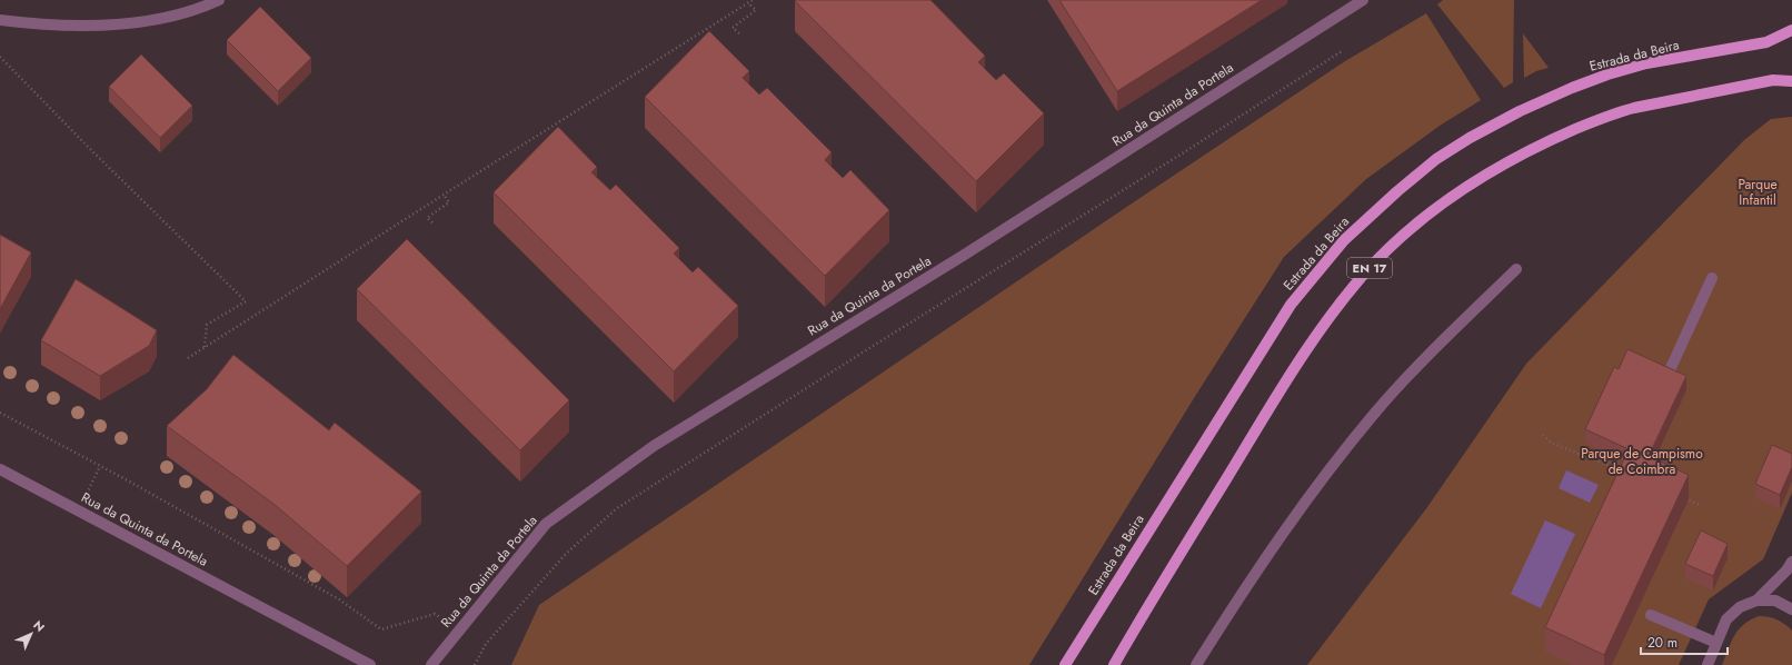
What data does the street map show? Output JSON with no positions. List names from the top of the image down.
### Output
{
  "streets": {
    "main road": ["Estrada da Beira", "EN 17"],
    "street": ["Rua da Quinta da Portela"]
  },
  "parks": ["Parque Infantil", "Parque de Campismo de Coimbra"],
  "scale_bar": "20 m",
  "north": "top right"
}
